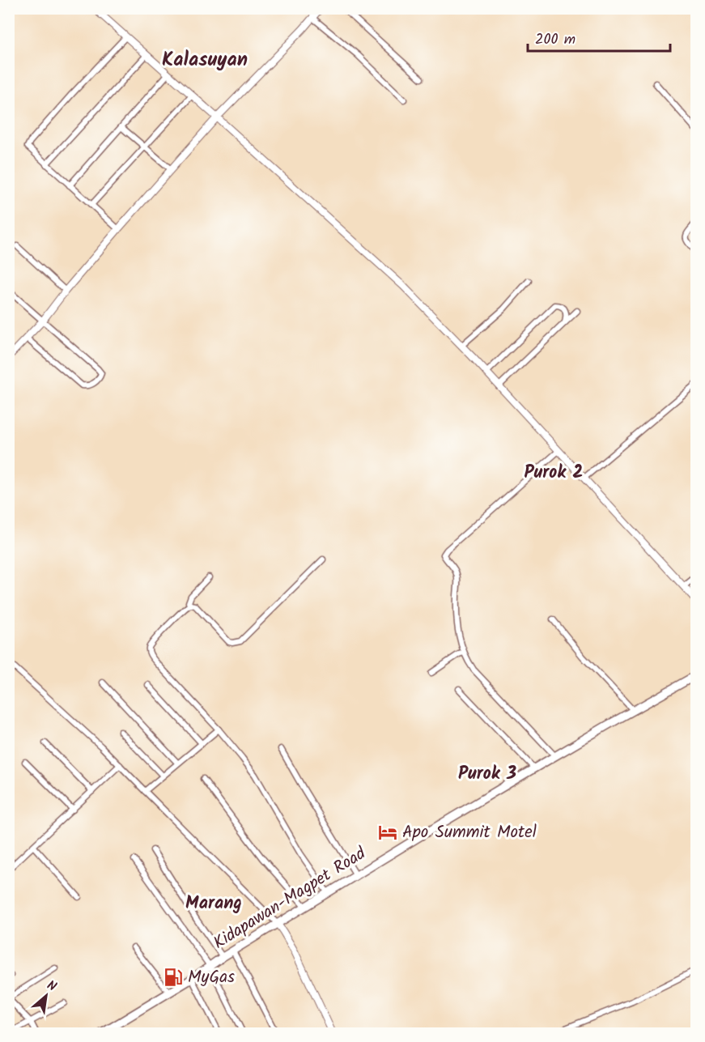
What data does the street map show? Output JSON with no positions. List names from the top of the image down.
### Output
{
  "streets": {
    "main road": ["Kidapawan-Magpet Road"]
  },
  "districts": [
    "Kalasuyan",
    "Purok 2",
    "Purok 3",
    "Marang"
  ],
  "places": {
    "hotel": ["Apo Summit Motel"],
    "fuel station": ["MyGas"]
  },
  "scale_bar": "200 m",
  "north": "top right"
}
